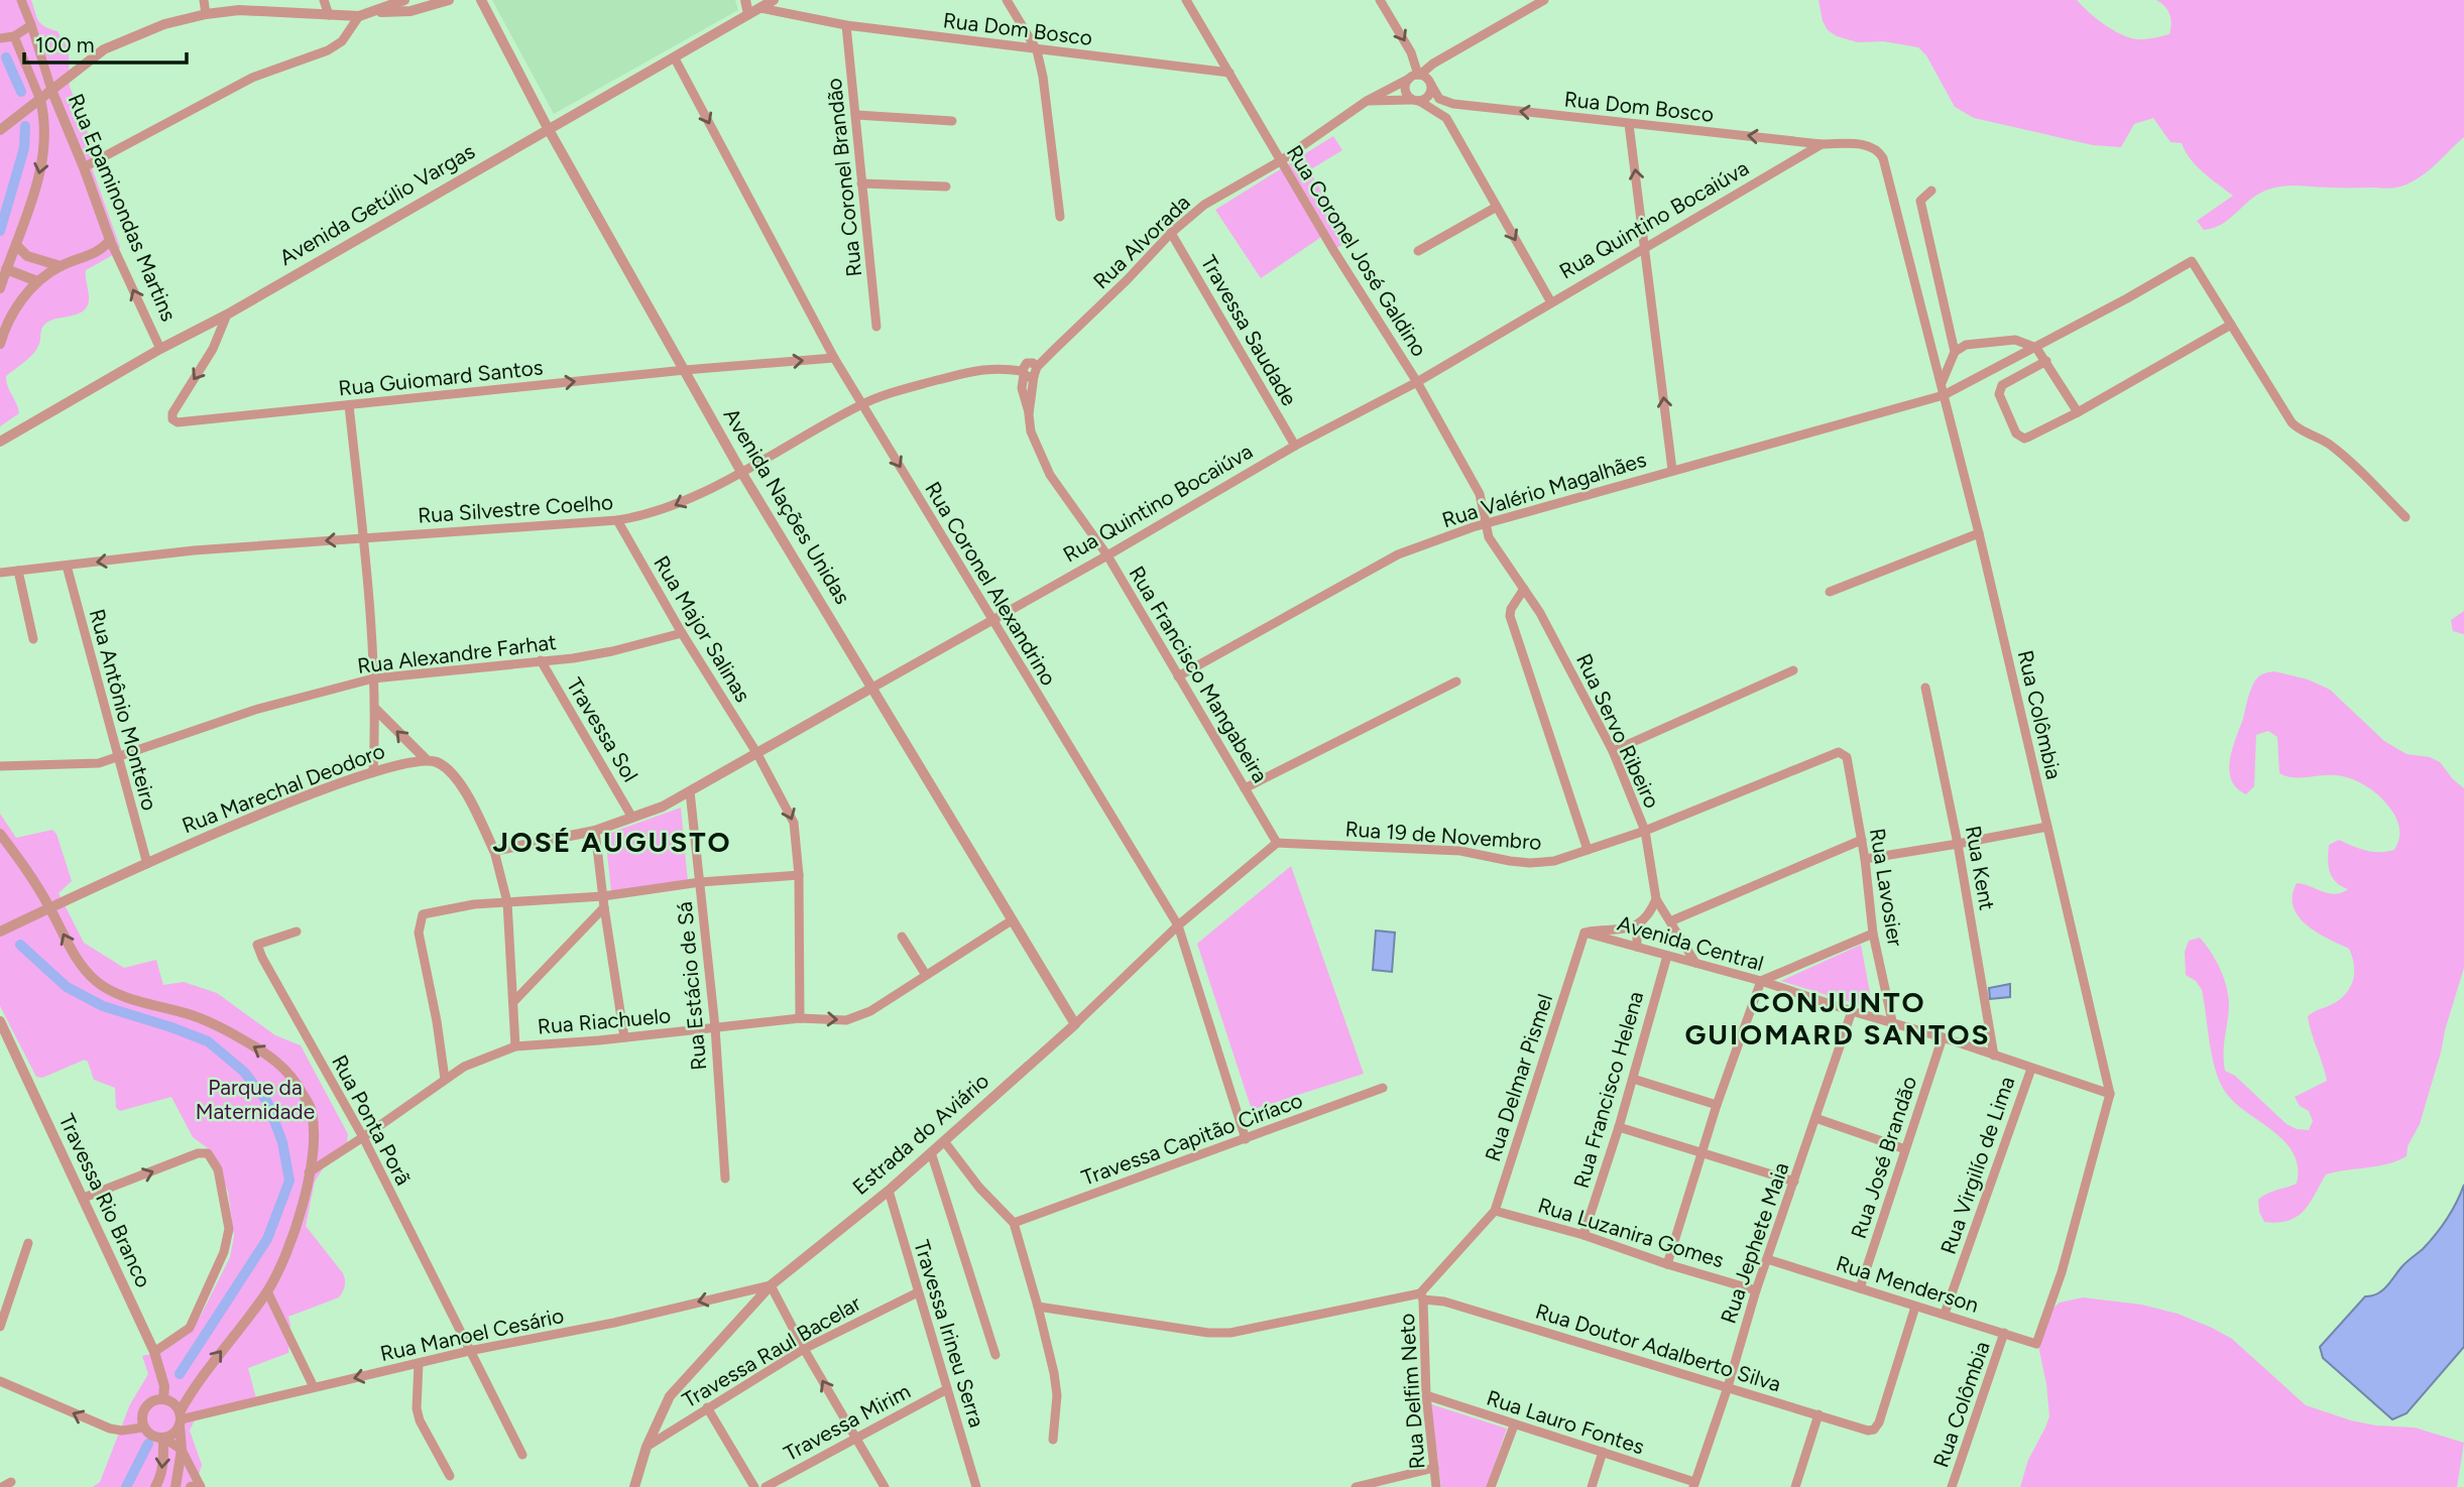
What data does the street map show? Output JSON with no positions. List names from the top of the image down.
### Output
{
  "streets": {
    "street": [
      "Rua Dom Bosco",
      "Rua Coronel Brandão",
      "Avenida Getúlio Vargas",
      "Rua Epaminondas Martins",
      "Rua Quintino Bocaiúva",
      "Rua Alvorada",
      "Rua Coronel José Galdino",
      "Travessa Saudade",
      "Rua Guiomard Santos",
      "Rua Valério Magalhães",
      "Avenida Nações Unidas",
      "Rua Silvestre Coelho",
      "Rua Coronel Alexandrino",
      "Rua Major Salinas",
      "Rua Alexandre Farhat",
      "Rua Francisco Mangabeira",
      "Rua Antônio Monteiro",
      "Rua Colômbia",
      "Travessa Sol",
      "Rua Servo Ribeiro",
      "Rua Marechal Deodoro",
      "Rua 19 de Novembro",
      "Rua Kent",
      "Rua Lavosier",
      "Avenida Central",
      "Rua Estácio de Sá",
      "Rua Riachuelo",
      "Rua Delmar Pismel",
      "Rua Francisco Helena",
      "Rua Ponta Porã",
      "Estrada do Aviário",
      "Travessa Capitão Ciríaco",
      "Rua José Brandão",
      "Rua Virgilío de Lima",
      "Travessa Rio Branco",
      "Rua Luzanira Gomes",
      "Rua Jephete Maia",
      "Rua Menderson",
      "Travessa Irineu Serra",
      "Rua Manoel Cesário",
      "Rua Doutor Adalberto Silva",
      "Travessa Raul Bacelar",
      "Rua Delfim Neto",
      "Travessa Mirim",
      "Rua Lauro Fontes"
    ]
  },
  "crossings": [
    ["Rua Dom Bosco", "Rua Coronel Brandão"],
    ["Rua Dom Bosco", "Avenida Getúlio Vargas"],
    ["Rua Dom Bosco", "Rua Quintino Bocaiúva"],
    ["Rua Dom Bosco", "Rua Coronel José Galdino"],
    ["Rua Dom Bosco", "Rua Colômbia"],
    ["Avenida Getúlio Vargas", "Rua Epaminondas Martins"],
    ["Avenida Getúlio Vargas", "Rua Guiomard Santos"],
    ["Avenida Getúlio Vargas", "Avenida Nações Unidas"],
    ["Avenida Getúlio Vargas", "Rua Coronel Alexandrino"],
    ["Rua Quintino Bocaiúva", "Rua Coronel José Galdino"],
    ["Rua Quintino Bocaiúva", "Travessa Saudade"],
    ["Rua Quintino Bocaiúva", "Avenida Nações Unidas"],
    ["Rua Quintino Bocaiúva", "Rua Coronel Alexandrino"],
    ["Rua Quintino Bocaiúva", "Rua Major Salinas"],
    ["Rua Quintino Bocaiúva", "Rua Francisco Mangabeira"],
    ["Rua Quintino Bocaiúva", "Rua Colômbia"],
    ["Rua Quintino Bocaiúva", "Travessa Sol"],
    ["Rua Quintino Bocaiúva", "Rua Estácio de Sá"],
    ["Rua Alvorada", "Rua Coronel José Galdino"],
    ["Rua Alvorada", "Travessa Saudade"],
    ["Rua Alvorada", "Rua Silvestre Coelho"],
    ["Rua Alvorada", "Rua Francisco Mangabeira"],
    ["Rua Coronel José Galdino", "Rua Valério Magalhães"],
    ["Rua Coronel José Galdino", "Rua Servo Ribeiro"],
    ["Rua Guiomard Santos", "Avenida Nações Unidas"],
    ["Rua Guiomard Santos", "Rua Coronel Alexandrino"],
    ["Rua Valério Magalhães", "Rua Francisco Mangabeira"],
    ["Rua Valério Magalhães", "Rua Colômbia"],
    ["Rua Valério Magalhães", "Rua Servo Ribeiro"],
    ["Avenida Nações Unidas", "Rua Silvestre Coelho"],
    ["Avenida Nações Unidas", "Rua Riachuelo"],
    ["Avenida Nações Unidas", "Estrada do Aviário"],
    ["Rua Silvestre Coelho", "Rua Coronel Alexandrino"],
    ["Rua Silvestre Coelho", "Rua Major Salinas"],
    ["Rua Silvestre Coelho", "Rua Francisco Mangabeira"],
    ["Rua Silvestre Coelho", "Rua Antônio Monteiro"],
    ["Rua Coronel Alexandrino", "Estrada do Aviário"],
    ["Rua Coronel Alexandrino", "Travessa Capitão Ciríaco"],
    ["Rua Major Salinas", "Rua Alexandre Farhat"],
    ["Rua Major Salinas", "Rua Riachuelo"],
    ["Rua Alexandre Farhat", "Rua Antônio Monteiro"],
    ["Rua Alexandre Farhat", "Travessa Sol"],
    ["Rua Francisco Mangabeira", "Rua 19 de Novembro"],
    ["Rua Francisco Mangabeira", "Estrada do Aviário"],
    ["Rua Antônio Monteiro", "Rua Marechal Deodoro"],
    ["Rua Colômbia", "Avenida Central"],
    ["Rua Colômbia", "Rua Menderson"],
    ["Rua Servo Ribeiro", "Rua 19 de Novembro"],
    ["Rua Servo Ribeiro", "Avenida Central"],
    ["Rua 19 de Novembro", "Rua Lavosier"],
    ["Rua 19 de Novembro", "Estrada do Aviário"],
    ["Rua Kent", "Avenida Central"],
    ["Rua Lavosier", "Avenida Central"],
    ["Avenida Central", "Rua Delmar Pismel"],
    ["Avenida Central", "Rua Francisco Helena"],
    ["Avenida Central", "Rua José Brandão"],
    ["Avenida Central", "Rua Virgilío de Lima"],
    ["Avenida Central", "Rua Jephete Maia"],
    ["Rua Estácio de Sá", "Rua Riachuelo"],
    ["Rua Riachuelo", "Rua Ponta Porã"],
    ["Rua Delmar Pismel", "Rua Luzanira Gomes"],
    ["Rua Delmar Pismel", "Rua Doutor Adalberto Silva"],
    ["Rua Delmar Pismel", "Rua Delfim Neto"],
    ["Rua Francisco Helena", "Rua Luzanira Gomes"],
    ["Rua Ponta Porã", "Rua Manoel Cesário"],
    ["Estrada do Aviário", "Travessa Irineu Serra"],
    ["Estrada do Aviário", "Rua Manoel Cesário"],
    ["Estrada do Aviário", "Travessa Raul Bacelar"],
    ["Rua José Brandão", "Rua Menderson"],
    ["Rua Virgilío de Lima", "Rua Menderson"],
    ["Travessa Rio Branco", "Rua Manoel Cesário"],
    ["Rua Luzanira Gomes", "Rua Jephete Maia"],
    ["Rua Jephete Maia", "Rua Menderson"],
    ["Rua Jephete Maia", "Rua Doutor Adalberto Silva"],
    ["Rua Jephete Maia", "Rua Lauro Fontes"],
    ["Rua Menderson", "Rua Doutor Adalberto Silva"],
    ["Travessa Irineu Serra", "Travessa Raul Bacelar"],
    ["Travessa Irineu Serra", "Travessa Mirim"],
    ["Rua Doutor Adalberto Silva", "Rua Delfim Neto"],
    ["Rua Delfim Neto", "Rua Lauro Fontes"]
  ],
  "one_way": [
    "Rua Dom Bosco",
    "Rua Silvestre Coelho",
    "Rua Coronel Alexandrino",
    "Rua Manoel Cesário"
  ],
  "districts": ["JOSÉ AUGUSTO", "CONJUNTO GUIOMARD SANTOS"],
  "parks": ["Parque da Maternidade"],
  "scale_bar": "100 m"
}
